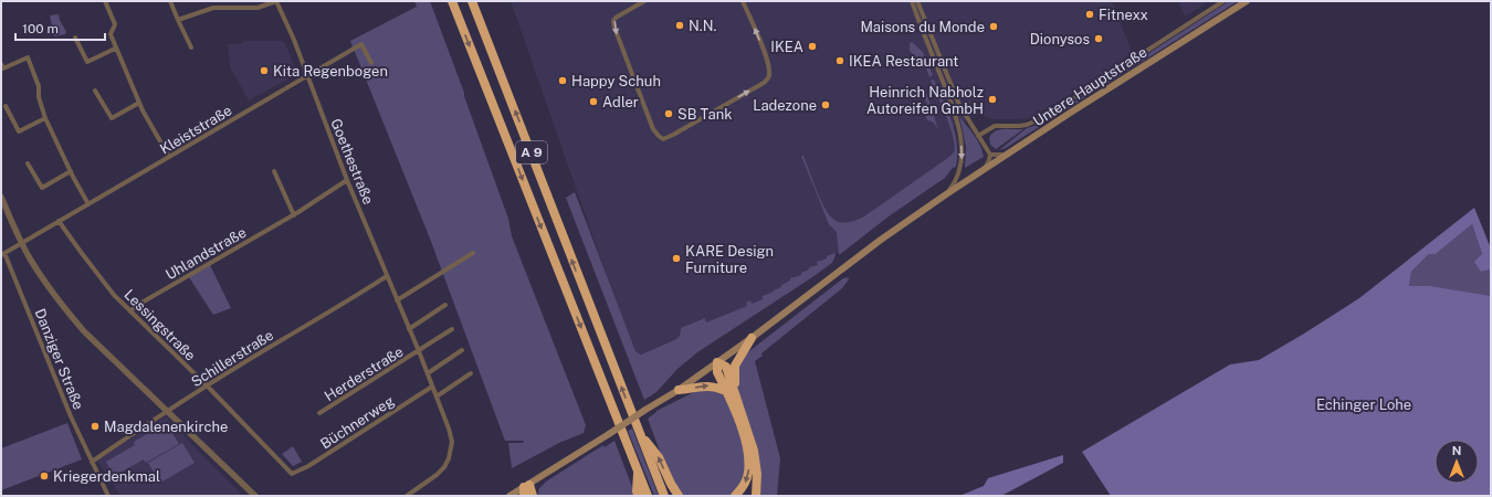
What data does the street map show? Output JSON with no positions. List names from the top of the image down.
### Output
{
  "streets": {
    "highway": ["A 9"],
    "main road": ["Untere Hauptstraße"],
    "street": [
      "Kleiststraße",
      "Goethestraße",
      "Uhlandstraße",
      "Lessingstraße",
      "Schillerstraße",
      "Danziger Straße",
      "Herderstraße",
      "Büchnerweg"
    ]
  },
  "crossings": [
    ["Kleiststraße", "Goethestraße"],
    ["Kleiststraße", "Lessingstraße"],
    ["Kleiststraße", "Danziger Straße"],
    ["Goethestraße", "Uhlandstraße"],
    ["Goethestraße", "Schillerstraße"],
    ["Goethestraße", "Herderstraße"],
    ["Goethestraße", "Büchnerweg"],
    ["Uhlandstraße", "Lessingstraße"],
    ["Lessingstraße", "Schillerstraße"],
    ["Lessingstraße", "Büchnerweg"],
    ["Schillerstraße", "Danziger Straße"]
  ],
  "parks": ["Echinger Lohe"],
  "places": [
    "Fitnexx",
    "N.N.",
    "Maisons du Monde",
    "Dionysos",
    "IKEA",
    "IKEA Restaurant",
    "Kita Regenbogen",
    "Happy Schuh",
    "Heinrich Nabholz Autoreifen GmbH",
    "Adler",
    "Ladezone",
    "SB Tank",
    "KARE Design Furniture",
    "Magdalenenkirche",
    "Kriegerdenkmal"
  ],
  "scale_bar": "100 m",
  "north": "top"
}
